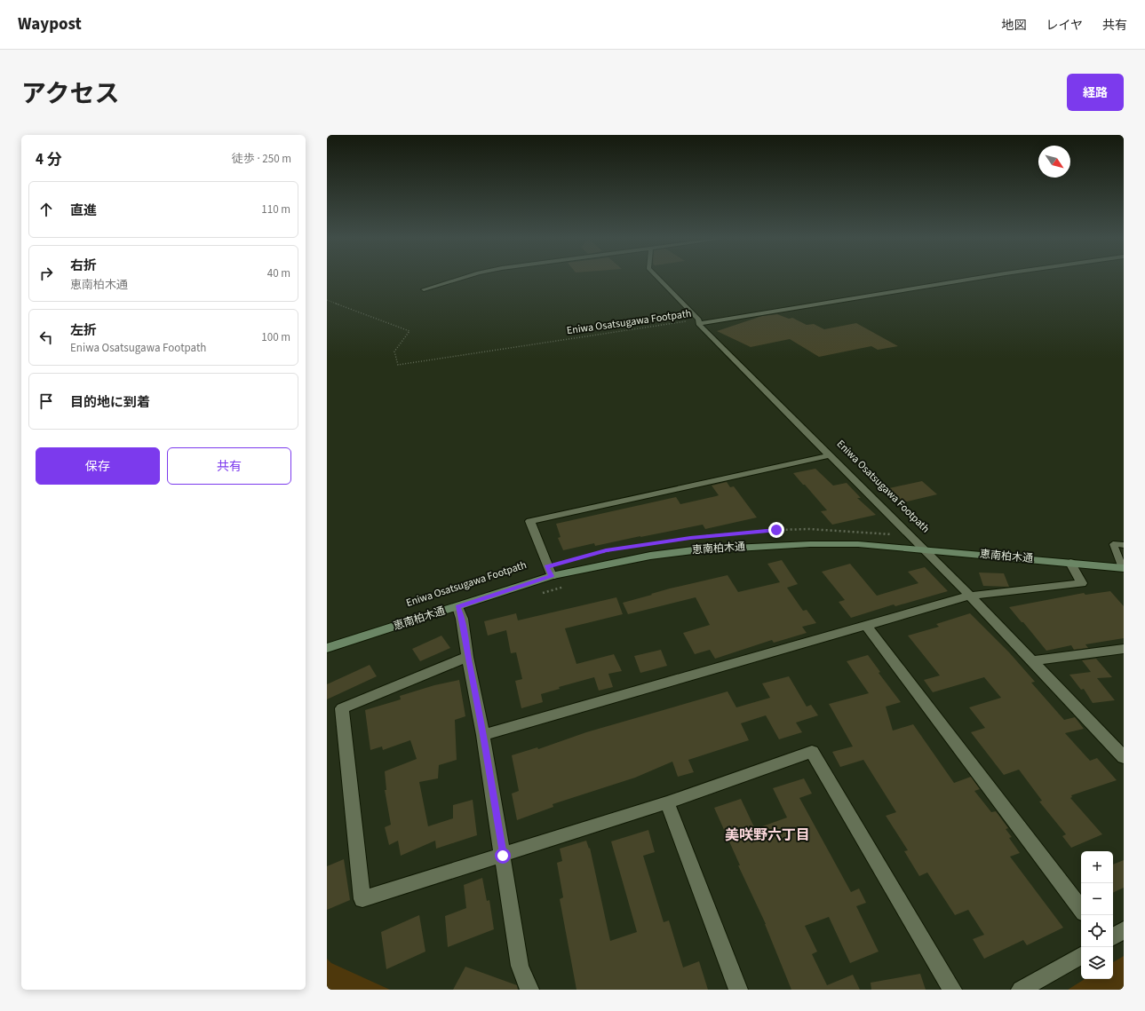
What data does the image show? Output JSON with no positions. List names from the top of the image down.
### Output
{
  "streets": {
    "street": ["恵南柏木通"],
    "path": ["Eniwa Osatsugawa Footpath"]
  },
  "districts": ["美咲野六丁目"],
  "north": "bottom right",
  "page": {
    "header": "Waypost",
    "nav": ["地図", "レイヤ", "共有"],
    "title": "アクセス",
    "buttons": [
      "経路",
      ["保存", "共有"]
    ],
    "heading": ["4 分", "徒歩 · 250 m"],
    "list": [
      ["直進", "110 m"],
      ["右折", "恵南柏木通", "40 m"],
      ["左折", "Eniwa Osatsugawa Footpath", "100 m"],
      "目的地に到着"
    ],
    "map_buttons": ["+", "−"]
  }
}
